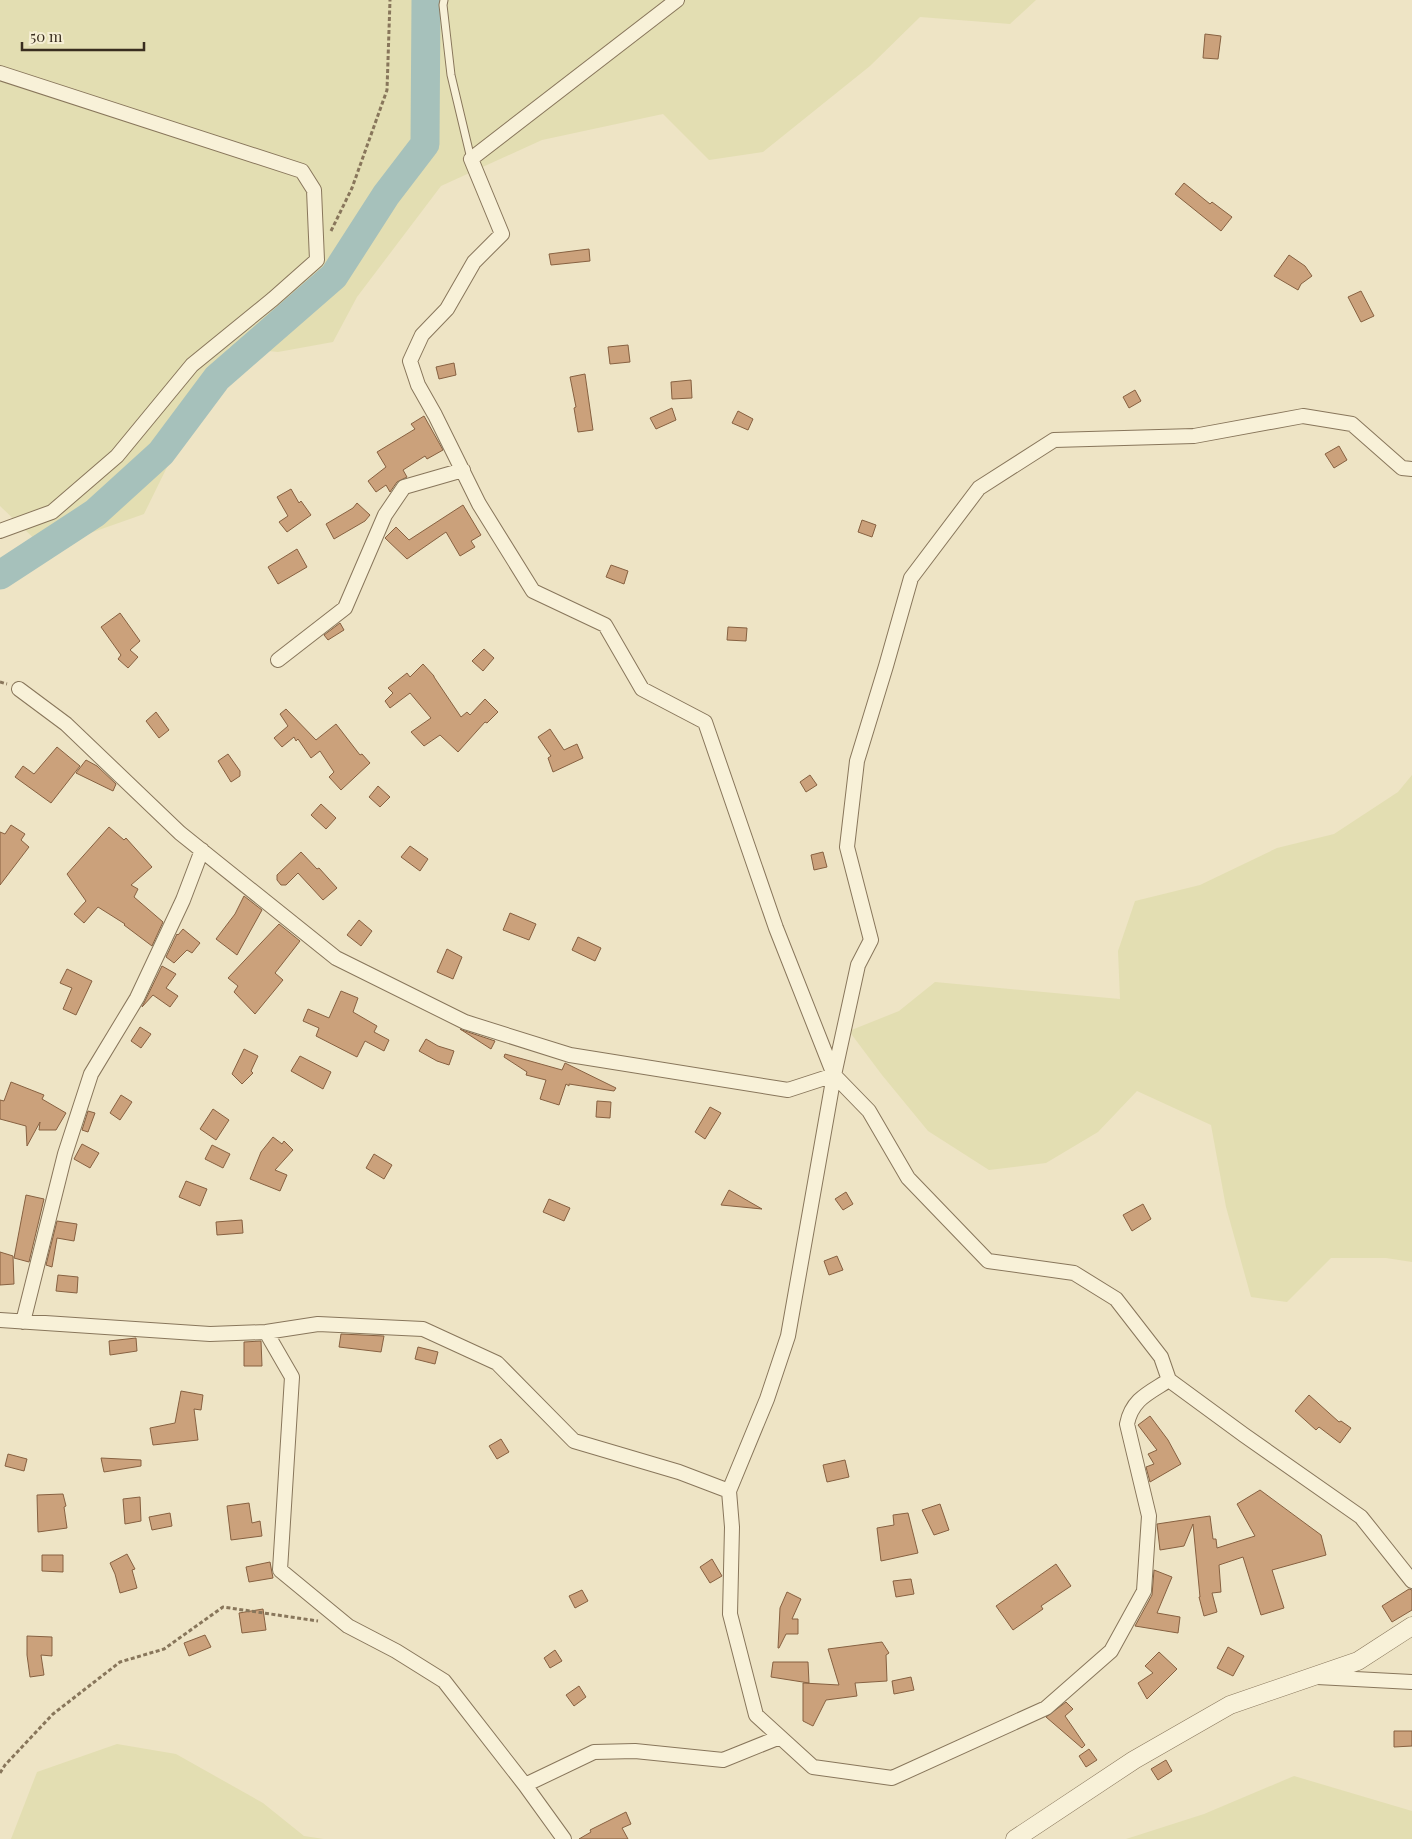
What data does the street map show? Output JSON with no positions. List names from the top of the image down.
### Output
{
  "scale_bar": "50 m"
}
